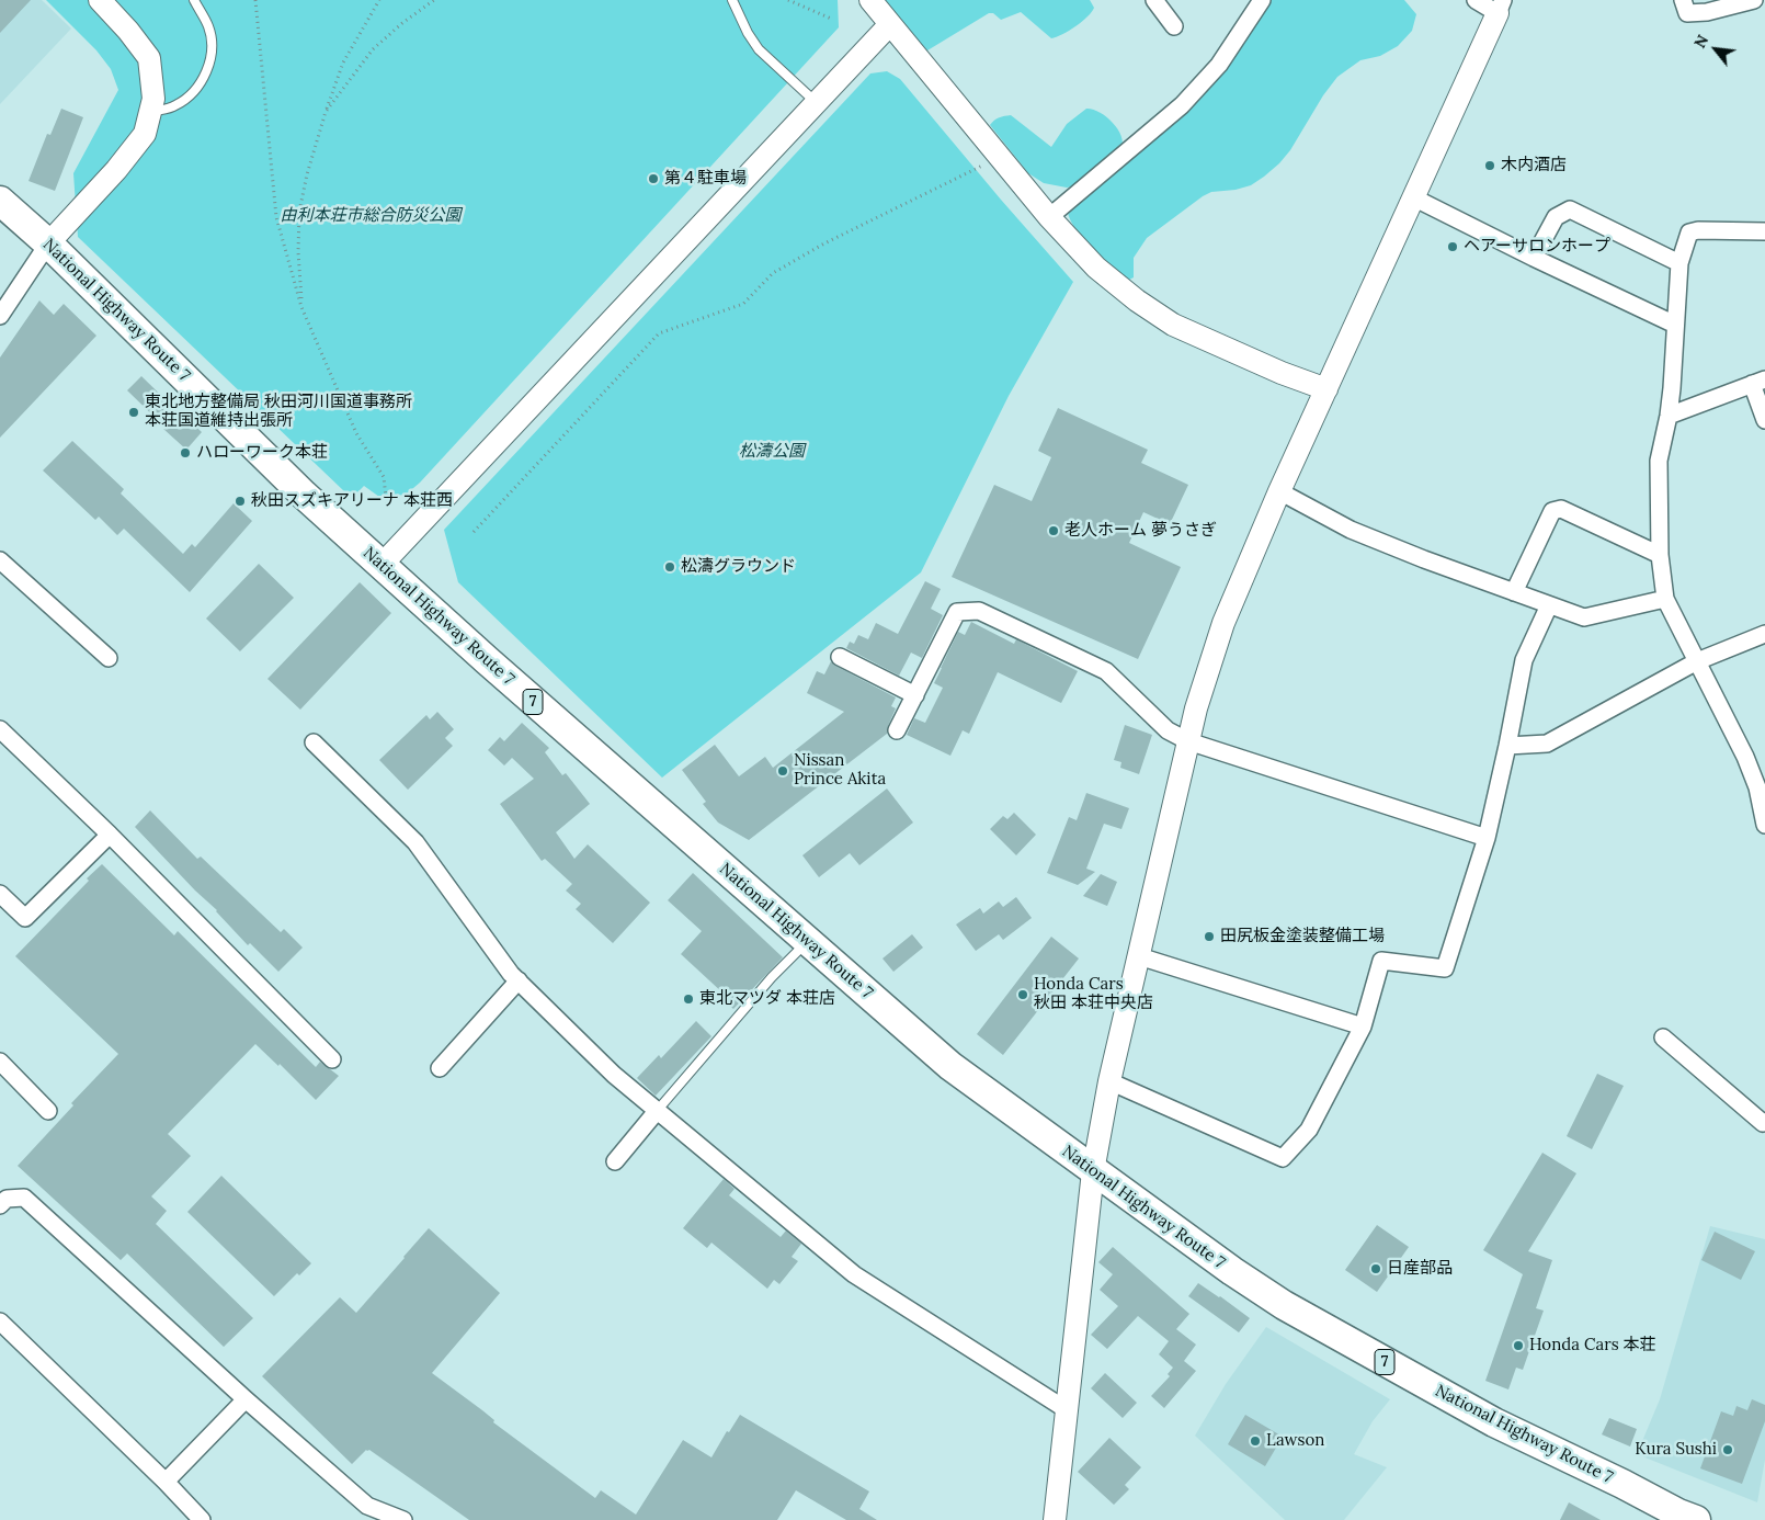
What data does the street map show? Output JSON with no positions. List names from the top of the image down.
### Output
{
  "streets": {
    "highway": ["National Highway Route 7", "7"]
  },
  "parks": ["由利本荘市総合防災公園", "松濤公園"],
  "places": [
    "木内酒店",
    "第４駐車場",
    "ヘアーサロンホープ",
    "東北地方整備局 秋田河川国道事務所 本荘国道維持出張所",
    "ハローワーク本荘",
    "秋田スズキアリーナ 本荘西",
    "老人ホーム 夢うさぎ",
    "松濤グラウンド",
    "Nissan Prince Akita",
    "田尻板金塗装整備工場",
    "Honda Cars 秋田 本荘中央店",
    "東北マツダ 本荘店",
    "日産部品",
    "Honda Cars 本荘",
    "Lawson",
    "Kura Sushi"
  ],
  "north": "top left"
}
